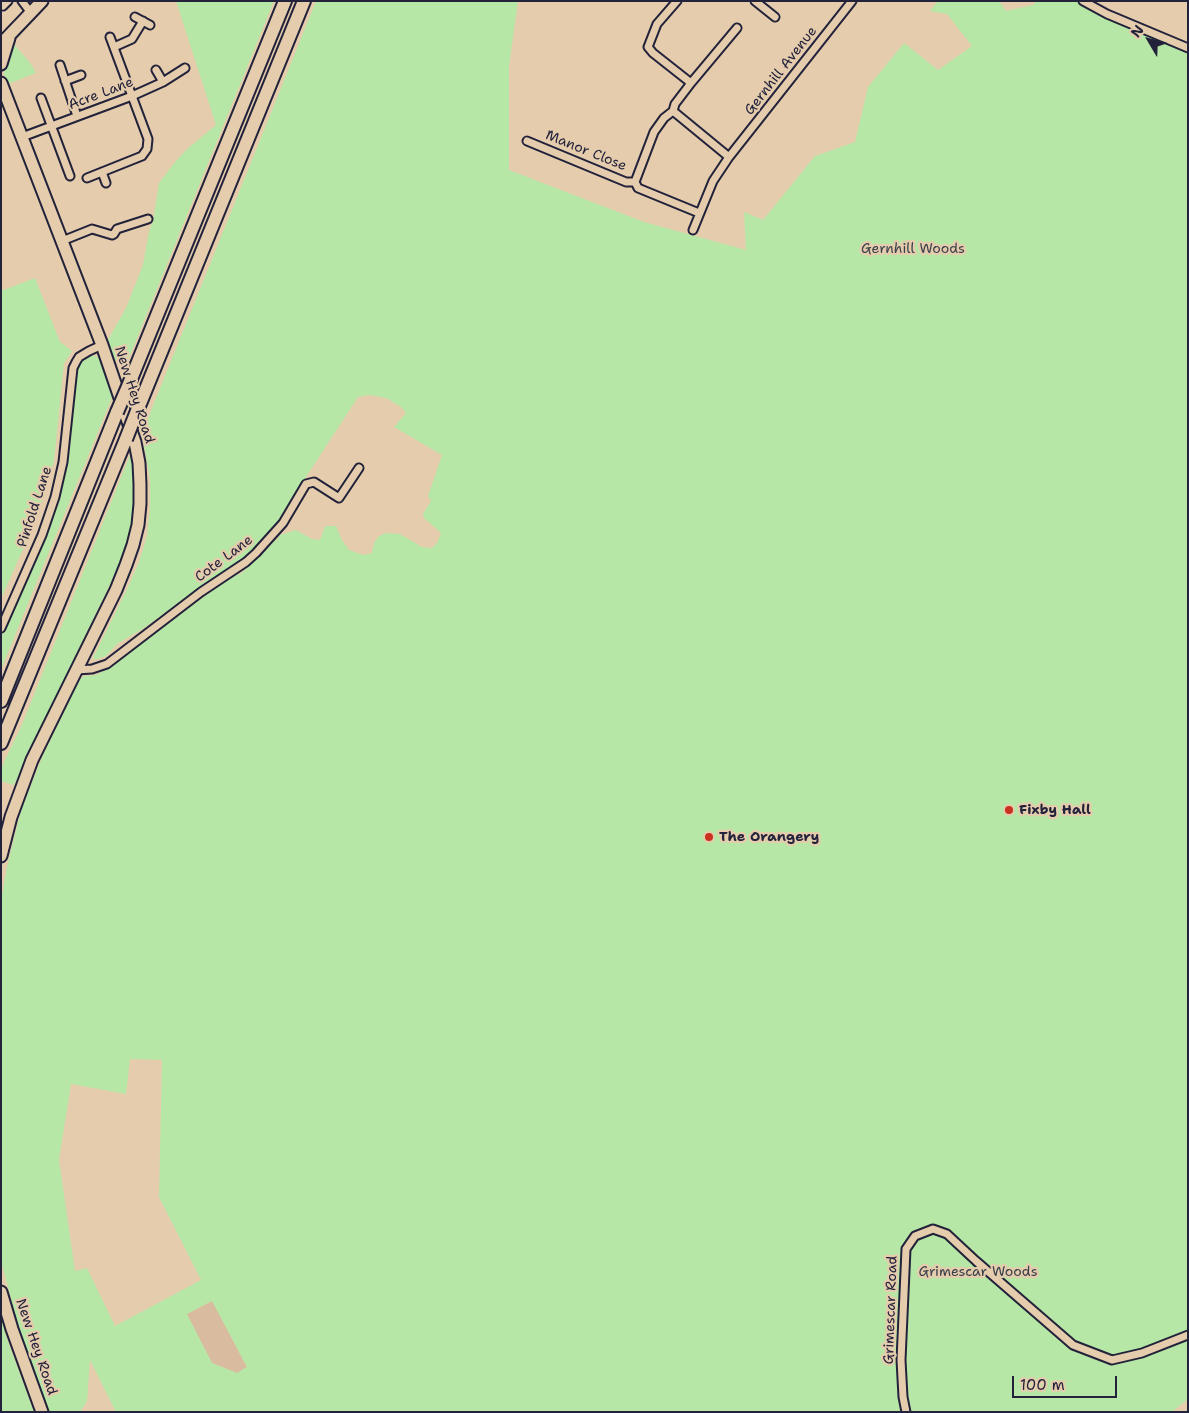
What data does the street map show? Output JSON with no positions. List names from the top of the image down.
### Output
{
  "streets": {
    "main road": ["New Hey Road"],
    "street": [
      "Gernhill Avenue",
      "Acre Lane",
      "Manor Close",
      "Pinfold Lane",
      "Cote Lane",
      "Grimescar Road"
    ]
  },
  "crossings": [
    ["Gernhill Avenue", "Manor Close"],
    ["Acre Lane", "New Hey Road"],
    ["New Hey Road", "Pinfold Lane"],
    ["New Hey Road", "Cote Lane"]
  ],
  "parks": ["Gernhill Woods", "Grimescar Woods"],
  "places": ["Fixby Hall", "The Orangery"],
  "scale_bar": "100 m",
  "north": "top left"
}
